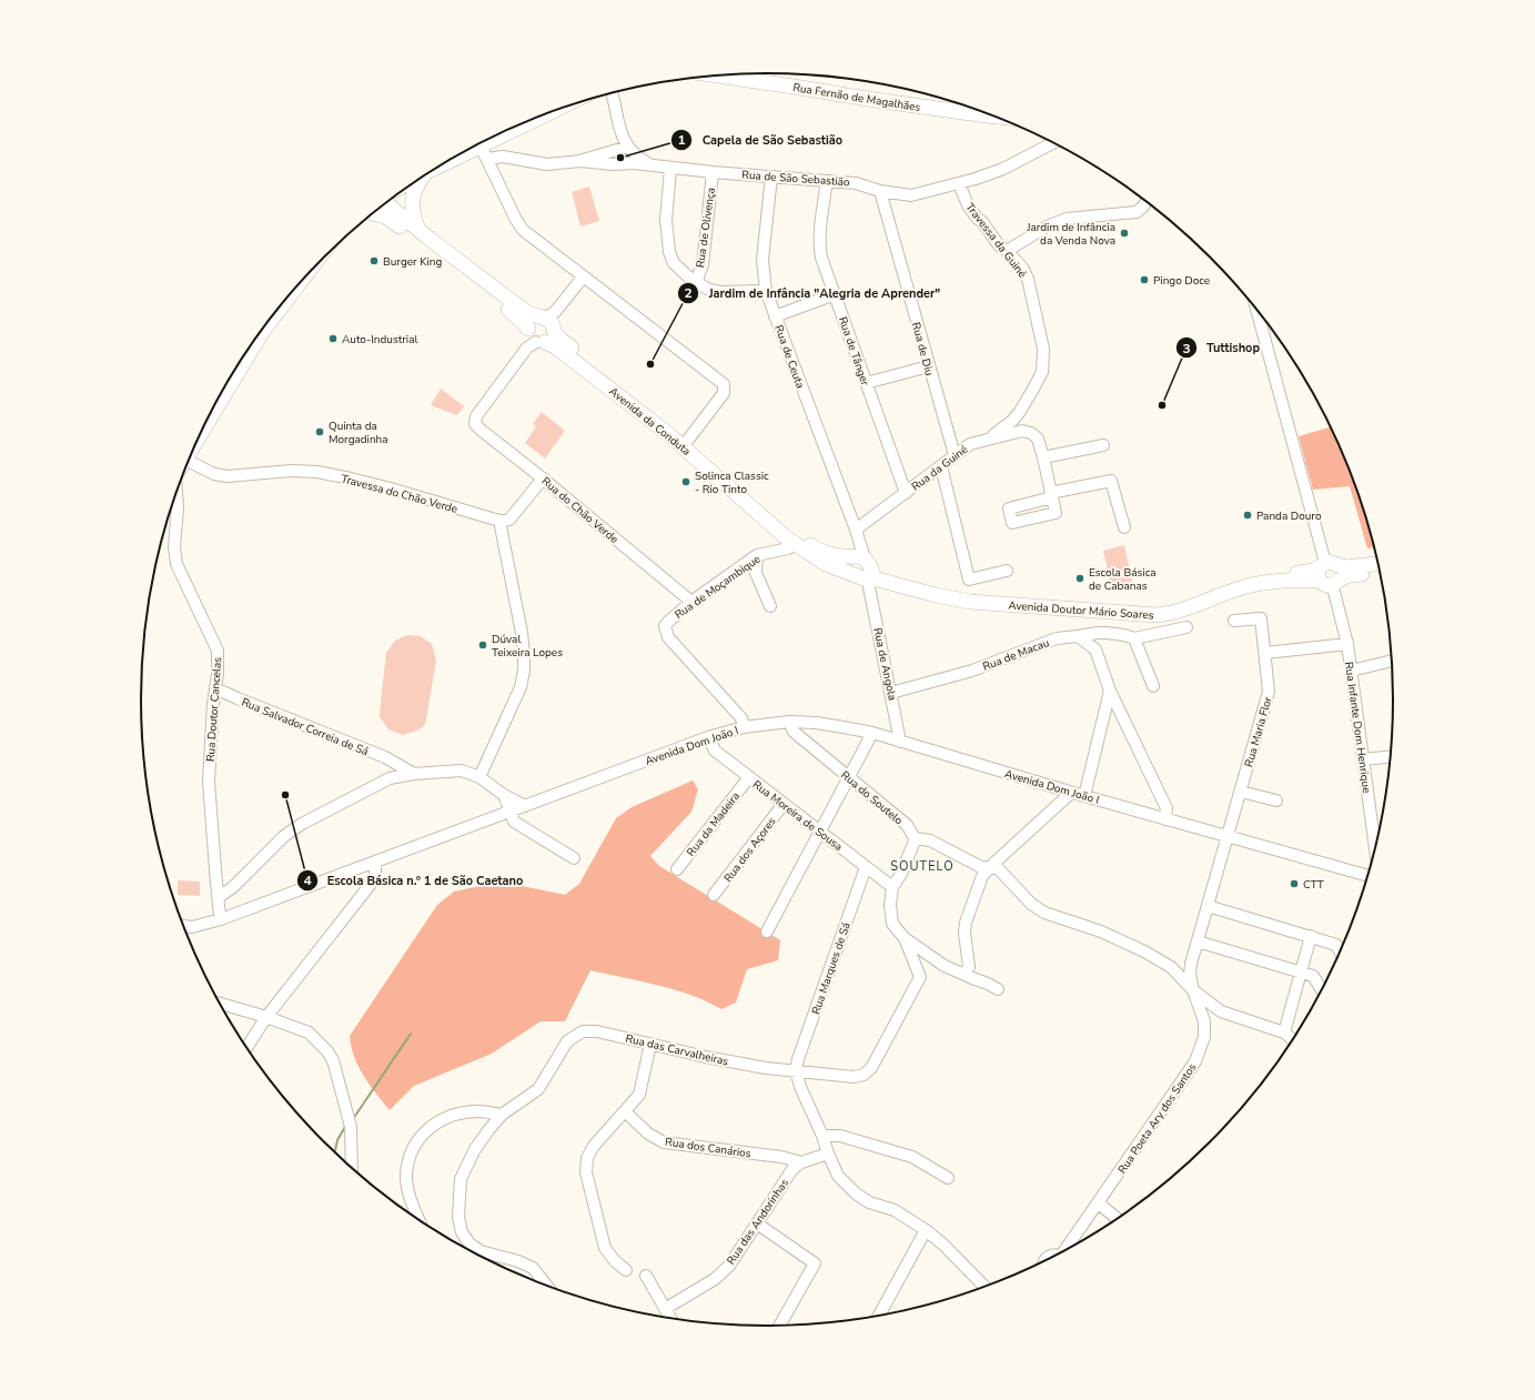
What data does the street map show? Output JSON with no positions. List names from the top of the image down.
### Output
{
  "streets": {
    "main road": ["Rua Fernão de Magalhães", "Avenida da Conduta", "Avenida Doutor Mário Soares"],
    "street": [
      "Rua de São Sebastião",
      "Rua de Olivença",
      "Travessa da Guiné",
      "Rua de Diu",
      "Rua de Tânger",
      "Rua de Ceuta",
      "Rua da Guiné",
      "Travessa do Chão Verde",
      "Rua do Chão Verde",
      "Rua de Moçambique",
      "Rua de Macau",
      "Rua de Angola",
      "Rua Doutor Cancelas",
      "Rua Salvador Correia de Sá",
      "Rua Infante Dom Henrique",
      "Rua Maria Flor",
      "Avenida Dom João I",
      "Rua do Soutelo",
      "Rua Moreira de Sousa",
      "Rua da Madeira",
      "Rua dos Açores",
      "Rua Marques de Sá",
      "Rua das Carvalheiras",
      "Rua Poeta Ary dos Santos",
      "Rua dos Canários",
      "Rua das Andorinhas"
    ]
  },
  "crossings": [
    ["Rua de São Sebastião", "Rua de Olivença"],
    ["Rua de São Sebastião", "Travessa da Guiné"],
    ["Rua de São Sebastião", "Rua de Diu"],
    ["Rua de São Sebastião", "Rua de Tânger"],
    ["Rua de São Sebastião", "Rua de Ceuta"],
    ["Travessa da Guiné", "Rua da Guiné"],
    ["Rua de Diu", "Rua da Guiné"],
    ["Rua de Tânger", "Rua da Guiné"],
    ["Rua de Ceuta", "Rua da Guiné"],
    ["Rua de Ceuta", "Rua de Angola"],
    ["Avenida da Conduta", "Rua do Chão Verde"],
    ["Avenida da Conduta", "Rua de Moçambique"],
    ["Avenida da Conduta", "Avenida Doutor Mário Soares"],
    ["Avenida da Conduta", "Rua de Angola"],
    ["Rua da Guiné", "Rua de Angola"],
    ["Rua do Chão Verde", "Rua de Moçambique"],
    ["Rua de Moçambique", "Avenida Dom João I"],
    ["Avenida Doutor Mário Soares", "Rua de Angola"],
    ["Avenida Doutor Mário Soares", "Rua Infante Dom Henrique"],
    ["Rua de Macau", "Rua de Angola"],
    ["Rua de Angola", "Avenida Dom João I"],
    ["Rua Doutor Cancelas", "Rua Salvador Correia de Sá"],
    ["Rua Doutor Cancelas", "Avenida Dom João I"],
    ["Rua Maria Flor", "Avenida Dom João I"],
    ["Rua Maria Flor", "Rua Poeta Ary dos Santos"],
    ["Avenida Dom João I", "Rua do Soutelo"],
    ["Avenida Dom João I", "Rua Moreira de Sousa"],
    ["Avenida Dom João I", "Rua Poeta Ary dos Santos"],
    ["Rua Moreira de Sousa", "Rua da Madeira"],
    ["Rua Moreira de Sousa", "Rua dos Açores"],
    ["Rua Moreira de Sousa", "Rua Marques de Sá"],
    ["Rua Marques de Sá", "Rua das Carvalheiras"],
    ["Rua dos Canários", "Rua das Andorinhas"]
  ],
  "districts": ["SOUTELO"],
  "places": [
    "Capela de São Sebastião",
    "Jardim de Infância da Venda Nova",
    "Burger King",
    "Pingo Doce",
    "Auto-Industrial",
    "Jardim de Infância \"Alegria de Aprender\"",
    "Tuttishop",
    "Quinta da Morgadinha",
    "Solinca Classic - Rio Tinto",
    "Panda Douro",
    "Escola Básica de Cabanas",
    "Dúval Teixeira Lopes",
    "Escola Básica n.º 1 de São Caetano",
    "CTT"
  ]
}
